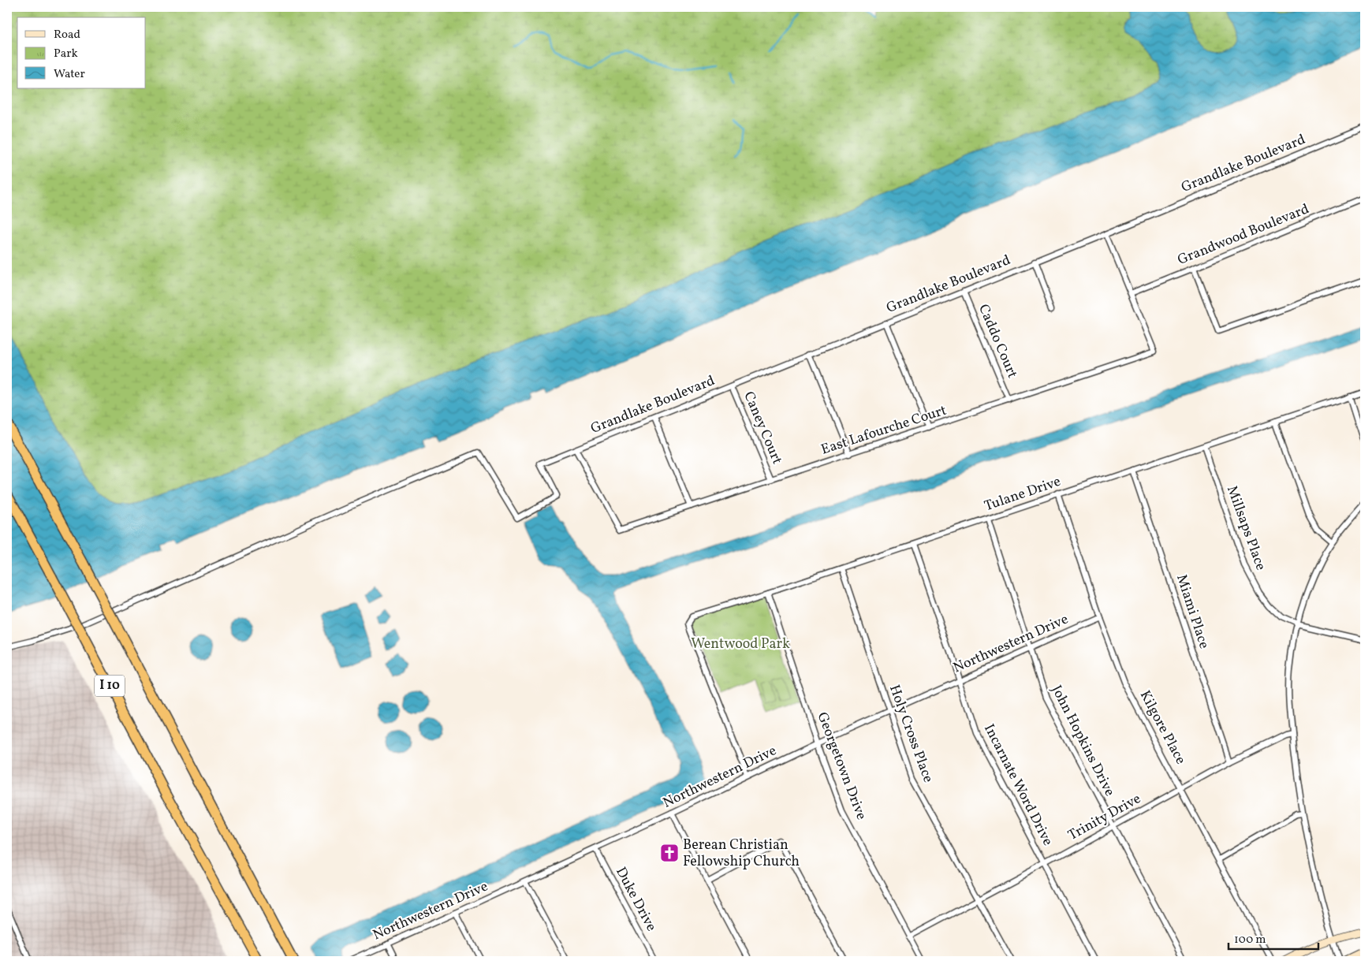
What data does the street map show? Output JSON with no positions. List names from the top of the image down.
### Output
{
  "streets": {
    "highway": ["I 10"],
    "street": [
      "Grandlake Boulevard",
      "Grandwood Boulevard",
      "Caddo Court",
      "Caney Court",
      "East Lafourche Court",
      "Tulane Drive",
      "Millsaps Place",
      "Miami Place",
      "Northwestern Drive",
      "Kilgore Place",
      "Holy Cross Place",
      "John Hopkins Drive",
      "Georgetown Drive",
      "Incarnate Word Drive",
      "Trinity Drive",
      "Duke Drive"
    ]
  },
  "crossings": [
    ["Grandlake Boulevard", "Caddo Court"],
    ["Grandlake Boulevard", "Caney Court"],
    ["Grandlake Boulevard", "East Lafourche Court"],
    ["Grandwood Boulevard", "East Lafourche Court"],
    ["Caddo Court", "East Lafourche Court"],
    ["Caney Court", "East Lafourche Court"],
    ["Tulane Drive", "Millsaps Place"],
    ["Tulane Drive", "Miami Place"],
    ["Tulane Drive", "Northwestern Drive"],
    ["Tulane Drive", "Kilgore Place"],
    ["Tulane Drive", "Holy Cross Place"],
    ["Tulane Drive", "John Hopkins Drive"],
    ["Tulane Drive", "Georgetown Drive"],
    ["Tulane Drive", "Incarnate Word Drive"],
    ["Miami Place", "Trinity Drive"],
    ["Northwestern Drive", "Kilgore Place"],
    ["Northwestern Drive", "Holy Cross Place"],
    ["Northwestern Drive", "John Hopkins Drive"],
    ["Northwestern Drive", "Georgetown Drive"],
    ["Northwestern Drive", "Incarnate Word Drive"],
    ["Northwestern Drive", "Duke Drive"],
    ["Kilgore Place", "Trinity Drive"],
    ["Holy Cross Place", "Trinity Drive"],
    ["John Hopkins Drive", "Trinity Drive"],
    ["Georgetown Drive", "Trinity Drive"],
    ["Incarnate Word Drive", "Trinity Drive"]
  ],
  "parks": ["Wentwood Park"],
  "places": {
    "church": ["Berean Christian Fellowship Church"]
  },
  "legend": ["Road", "Park", "Water"],
  "scale_bar": "100 m"
}
